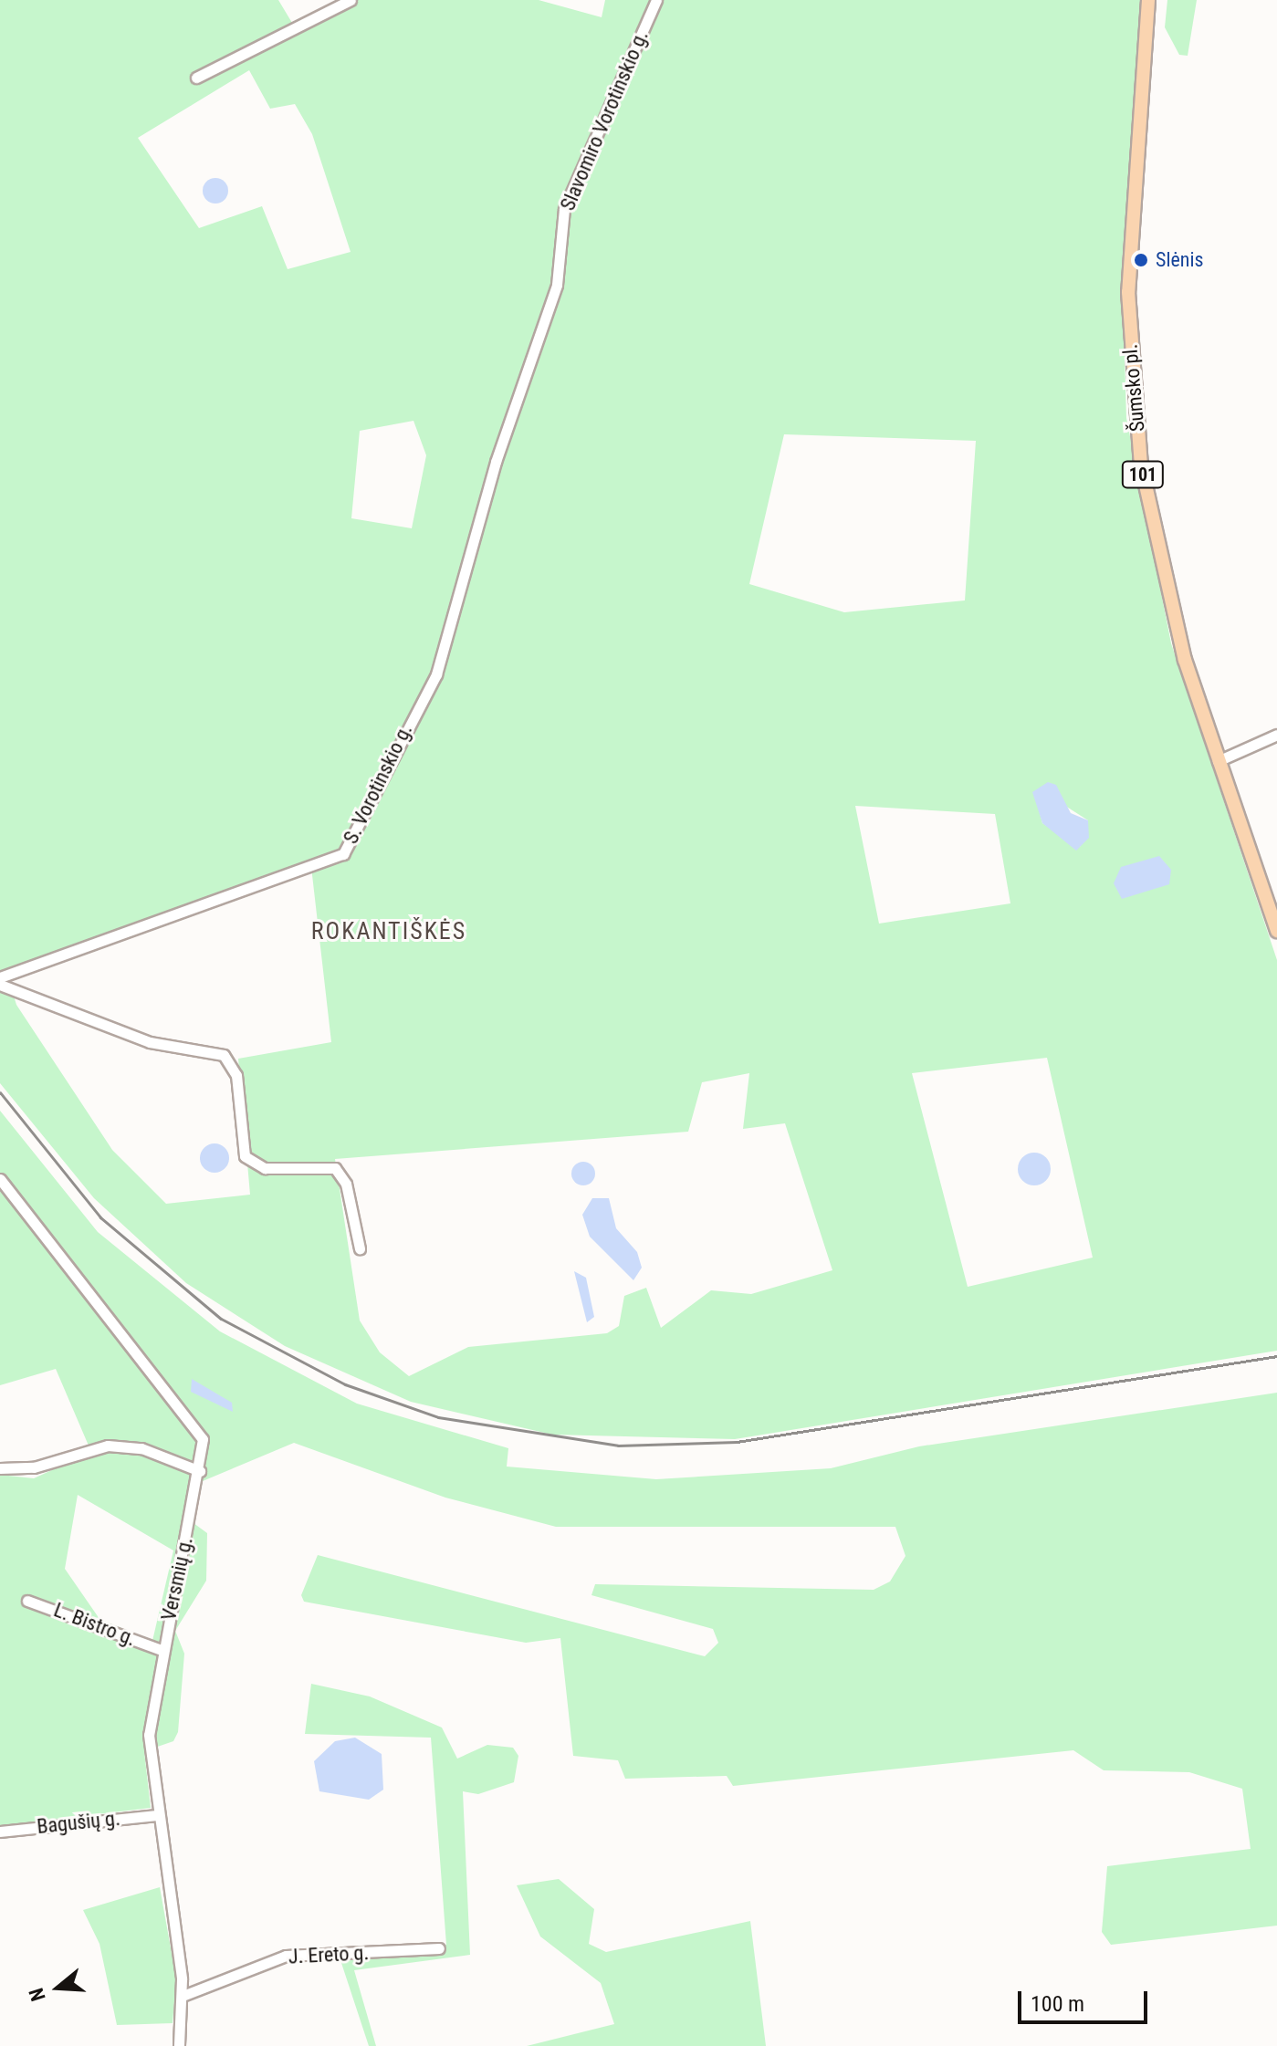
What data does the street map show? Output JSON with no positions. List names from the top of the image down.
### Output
{
  "streets": {
    "main road": ["Šumsko pl.", "101"],
    "street": [
      "Slavomiro Vorotinskio g.",
      "S. Vorotinskio g.",
      "Versmių g.",
      "L. Bistro g.",
      "Bagušių g.",
      "J. Ereto g."
    ]
  },
  "crossings": [
    ["Slavomiro Vorotinskio g.", "S. Vorotinskio g."],
    ["Versmių g.", "L. Bistro g."],
    ["Versmių g.", "Bagušių g."],
    ["Versmių g.", "J. Ereto g."]
  ],
  "districts": ["ROKANTIŠKĖS"],
  "places": ["Slėnis"],
  "scale_bar": "100 m",
  "north": "left"
}
